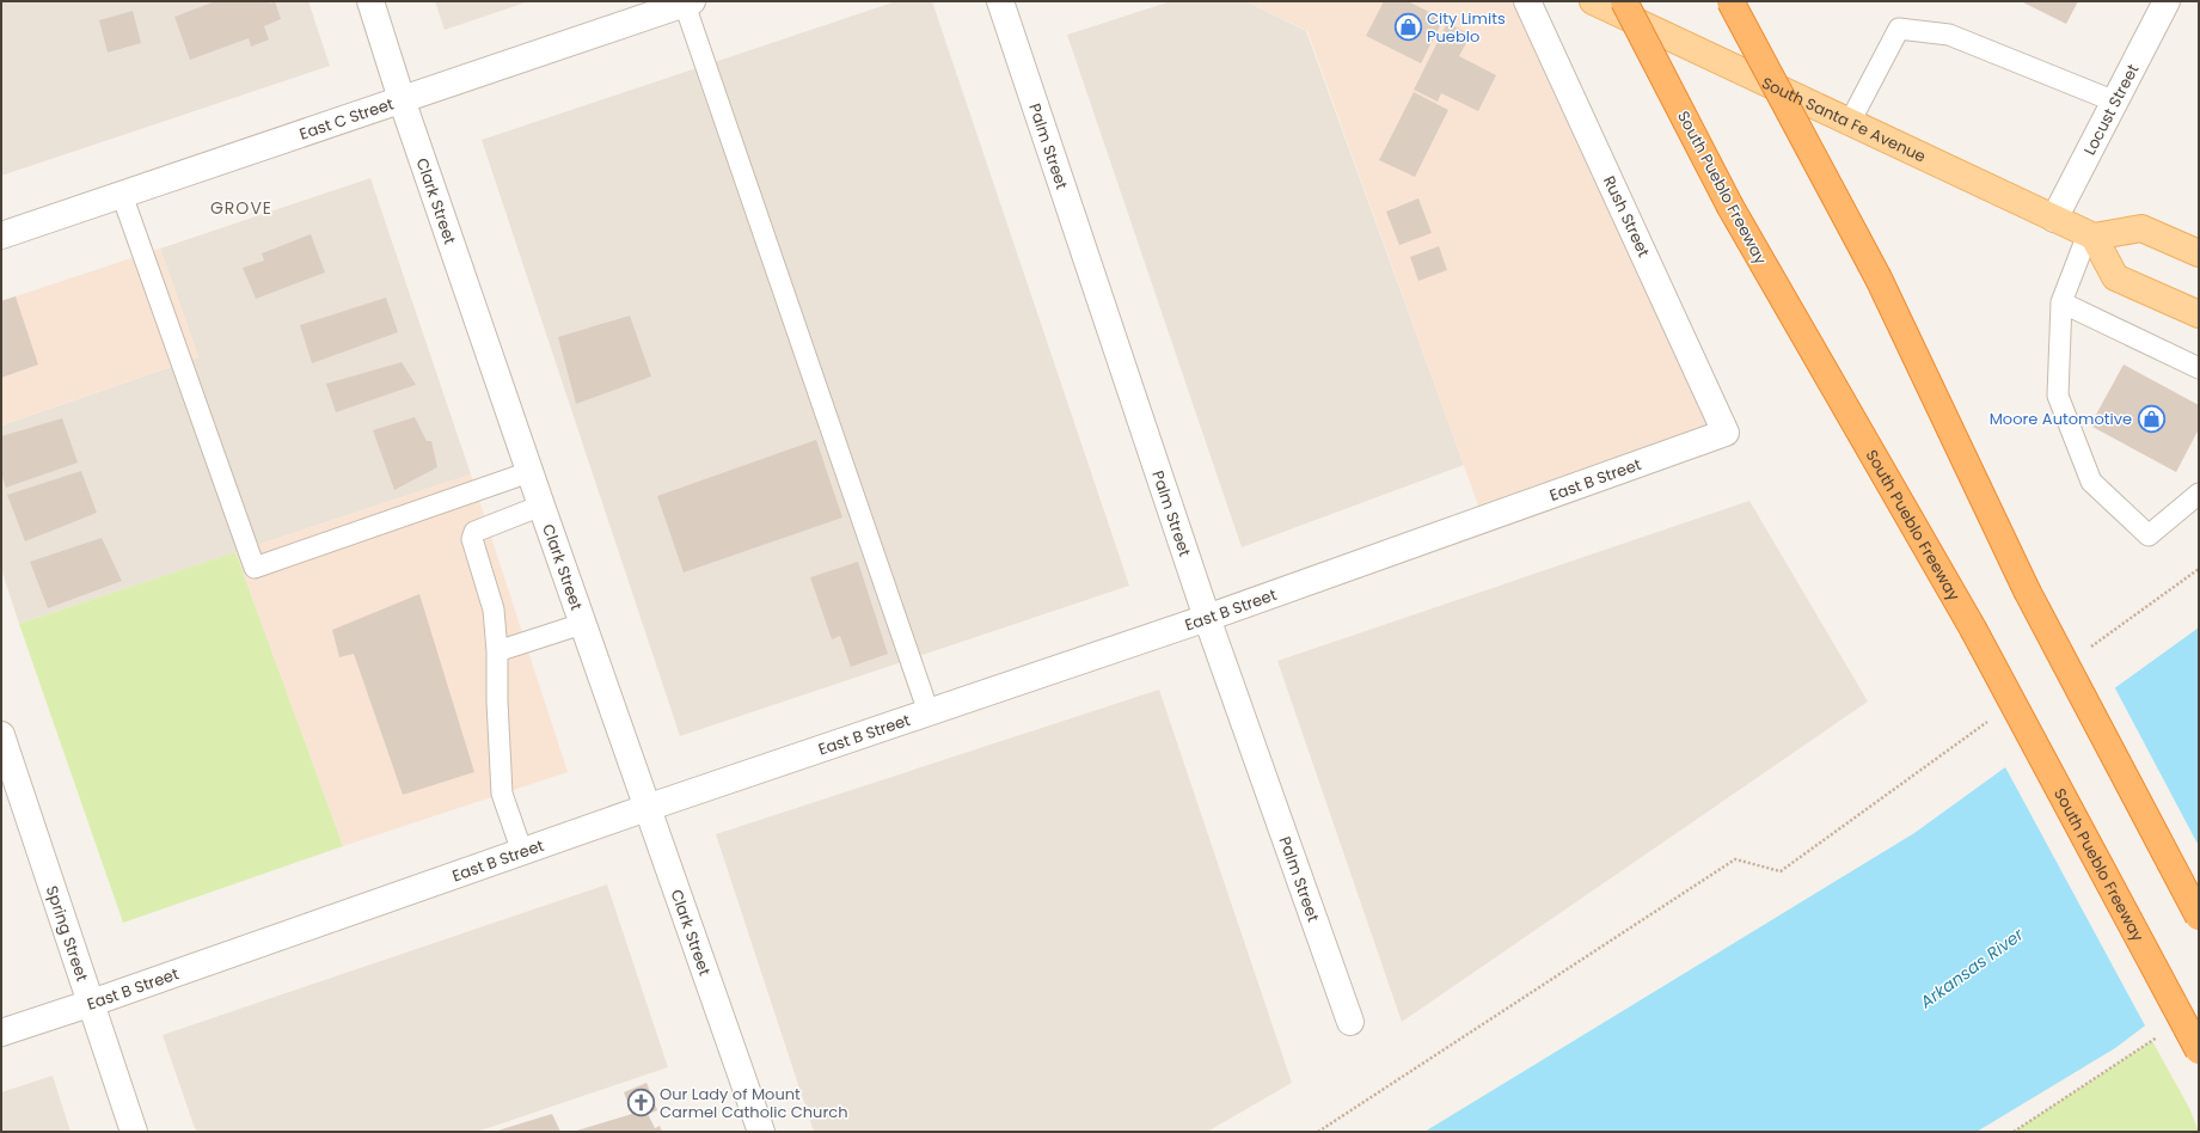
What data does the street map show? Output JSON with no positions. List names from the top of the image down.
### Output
{
  "streets": {
    "highway": ["South Pueblo Freeway"],
    "main road": ["South Santa Fe Avenue"],
    "street": [
      "Locust Street",
      "East C Street",
      "Palm Street",
      "Clark Street",
      "Rush Street",
      "East B Street",
      "Spring Street"
    ]
  },
  "crossings": [
    ["Locust Street", "South Santa Fe Avenue"],
    ["East C Street", "Clark Street"],
    ["Palm Street", "East B Street"],
    ["Clark Street", "East B Street"],
    ["Rush Street", "East B Street"],
    ["East B Street", "Spring Street"]
  ],
  "districts": ["GROVE"],
  "water": ["Arkansas River"],
  "places": {
    "shop": ["City Limits Pueblo", "Moore Automotive"],
    "church": ["Our Lady of Mount Carmel Catholic Church"]
  }
}
